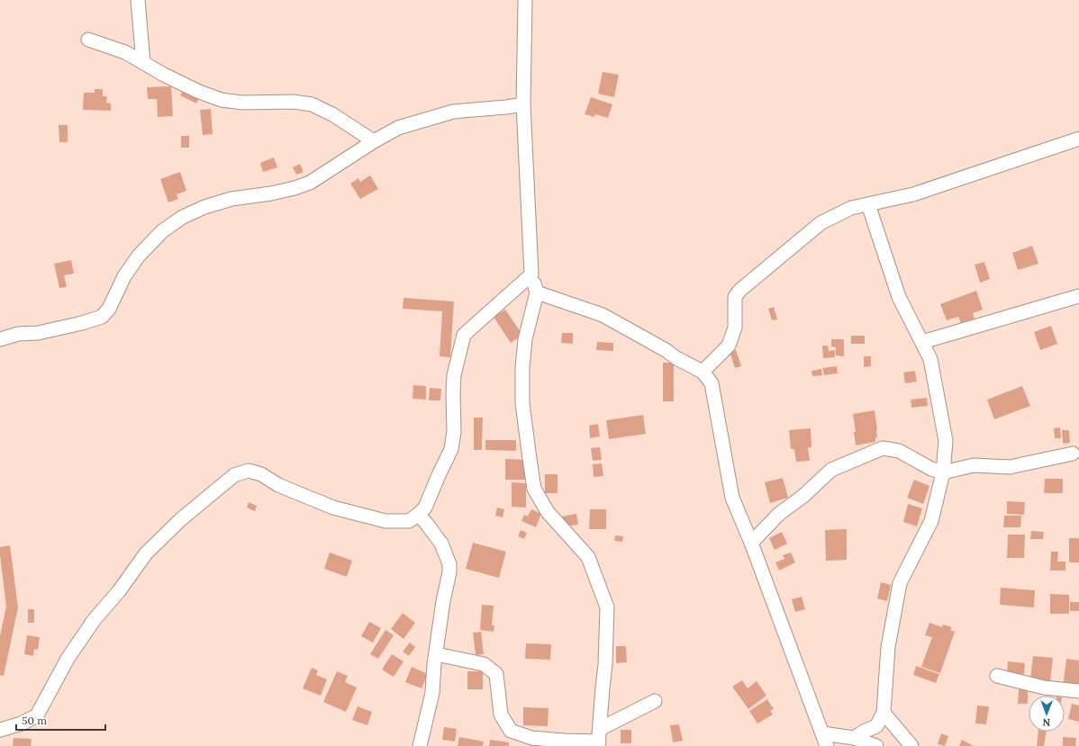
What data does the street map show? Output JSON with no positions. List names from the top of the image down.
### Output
{
  "scale_bar": "50 m",
  "north": "bottom"
}
